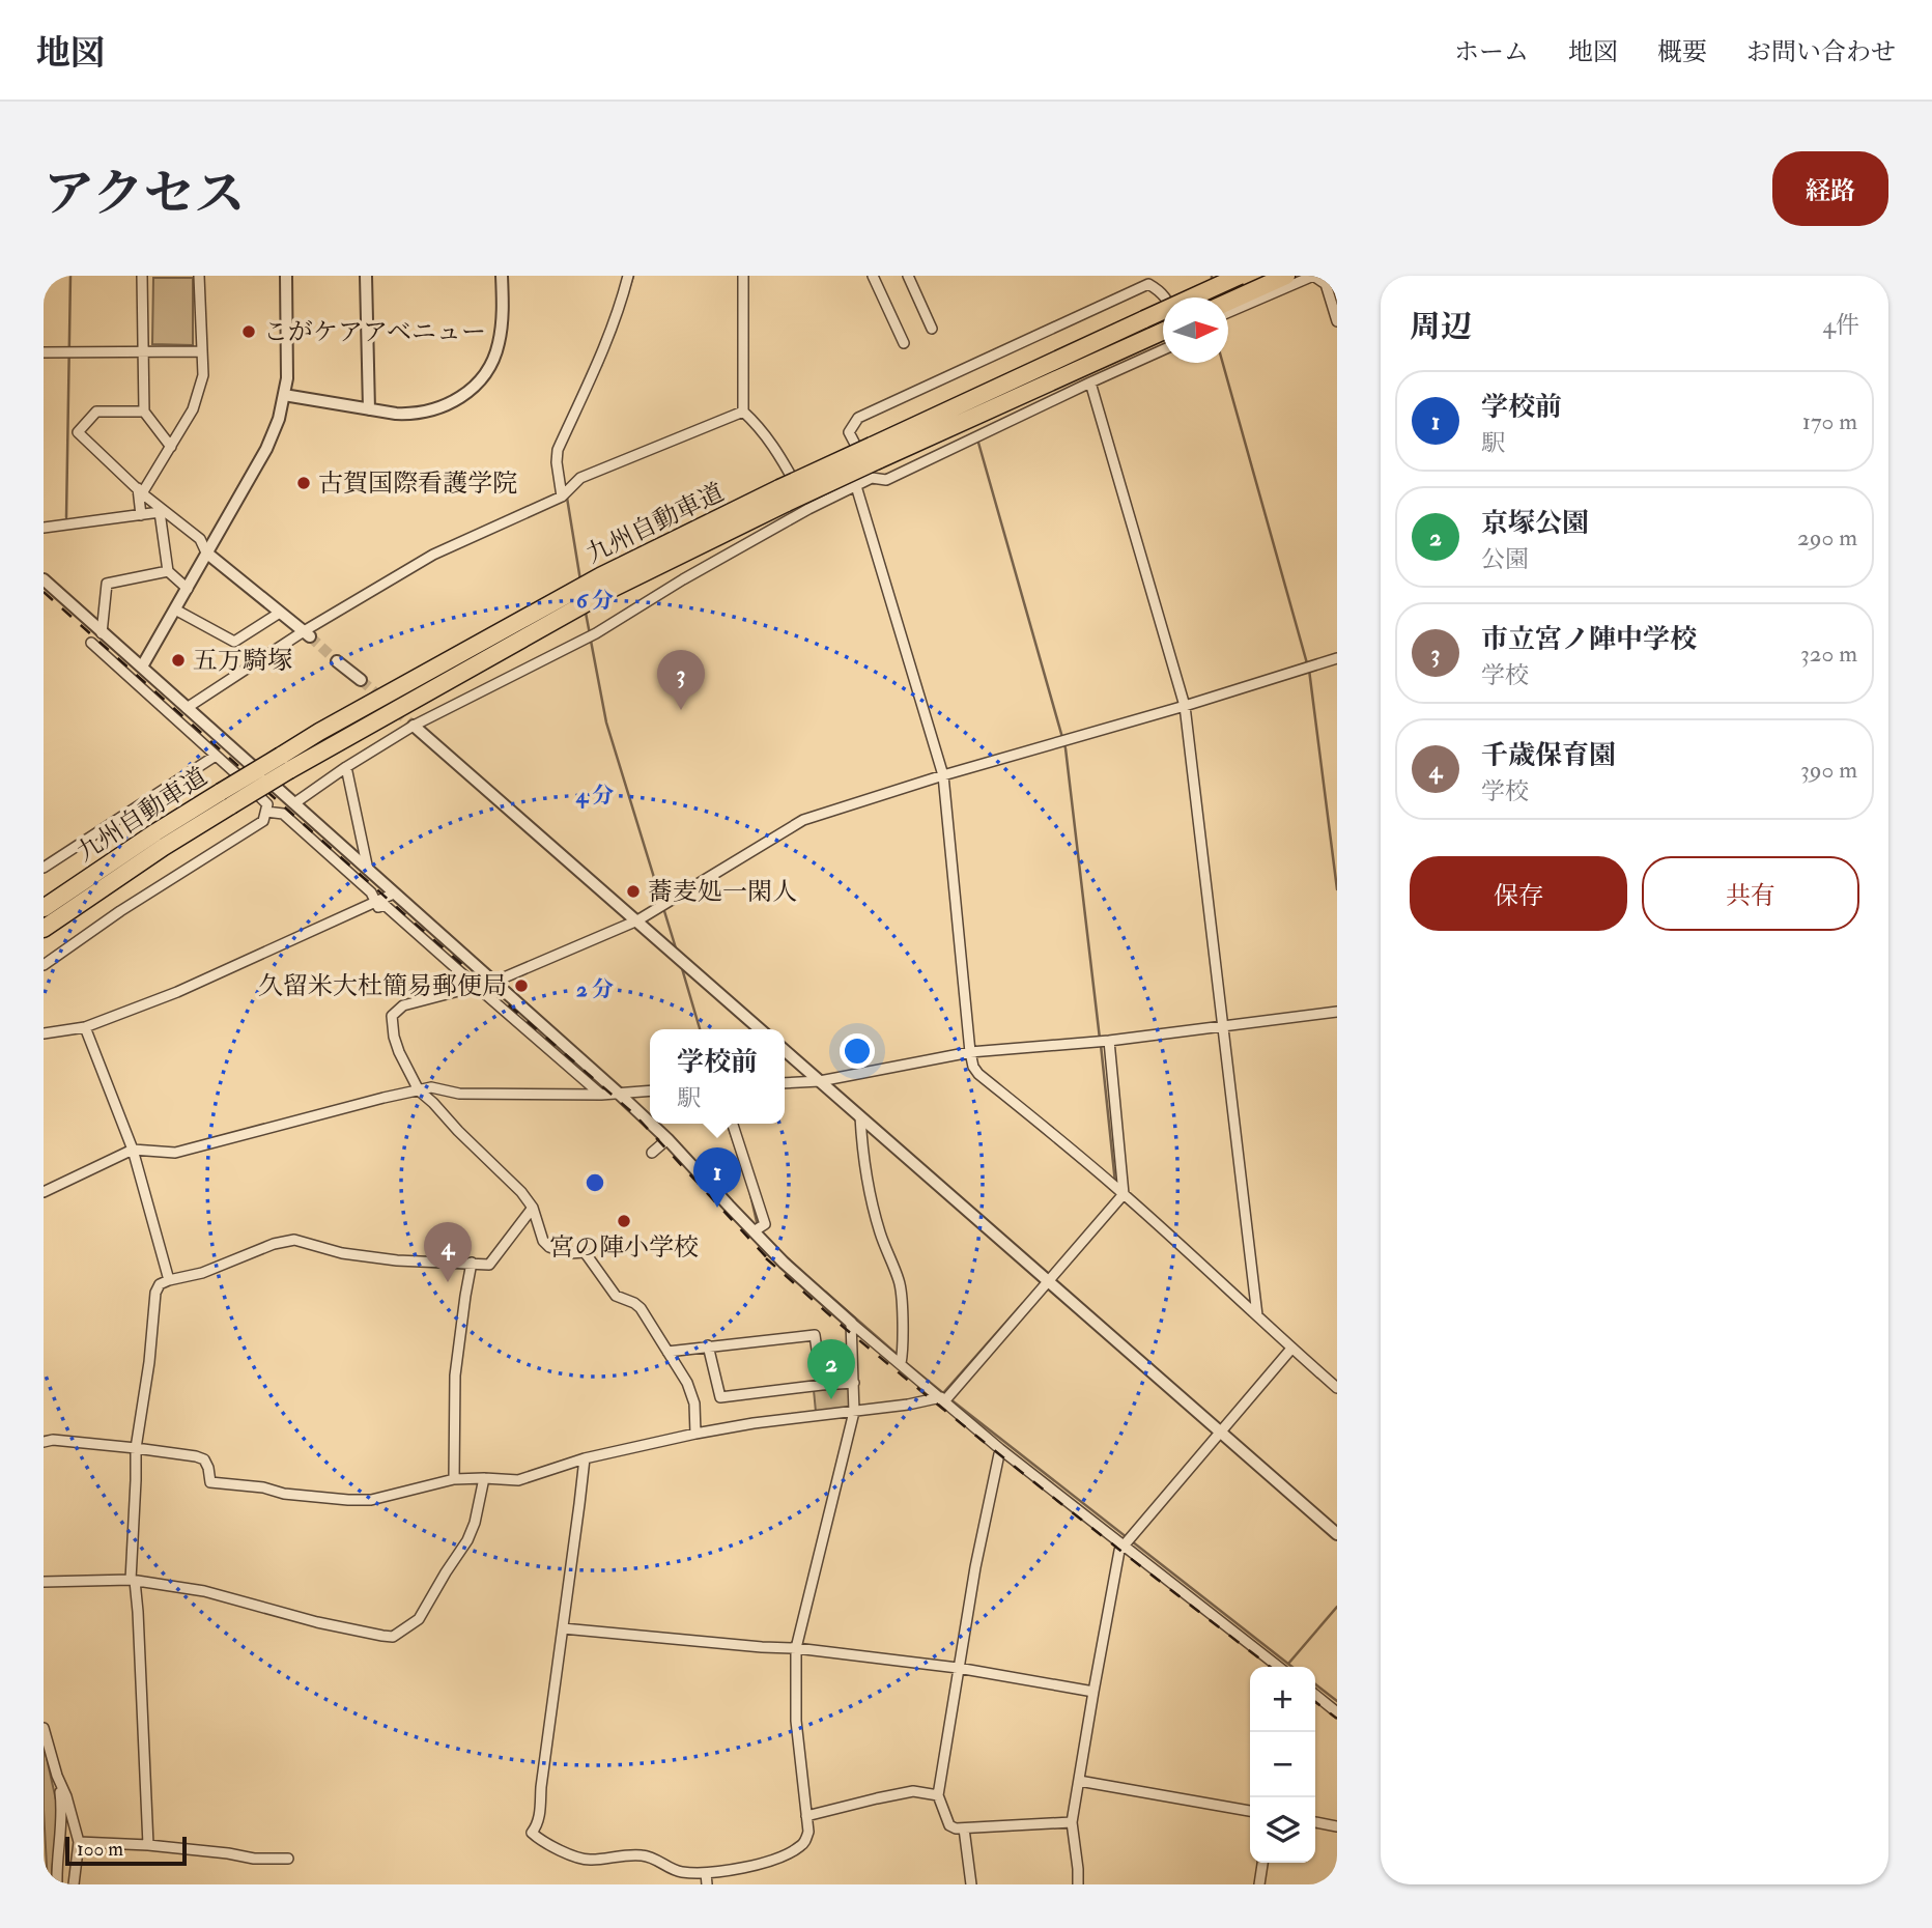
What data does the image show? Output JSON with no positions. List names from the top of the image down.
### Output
{
  "streets": {
    "highway": ["九州自動車道"]
  },
  "places": [
    "こがケアアベニュー",
    "古賀国際看護学院",
    "五万騎塚",
    "蕎麦処一閑人",
    "久留米大杜簡易郵便局",
    "宮の陣小学校"
  ],
  "scale_bar": "100 m",
  "north": "right",
  "page": {
    "header": "地図",
    "nav": [
      "ホーム",
      "地図",
      "概要",
      "お問い合わせ"
    ],
    "buttons": [
      "経路",
      ["保存", "共有"]
    ],
    "title": "アクセス",
    "heading": ["周辺", "4件"],
    "list": [
      {
        "mark": "1",
        "name": "学校前",
        "note": "駅",
        "value": "170 m"
      },
      {
        "mark": "2",
        "name": "京塚公園",
        "note": "公園",
        "value": "290 m"
      },
      {
        "mark": "3",
        "name": "市立宮ノ陣中学校",
        "note": "学校",
        "value": "320 m"
      },
      {
        "mark": "4",
        "name": "千歳保育園",
        "note": "学校",
        "value": "390 m"
      }
    ],
    "pins": [
      "3",
      "1",
      "4",
      "2"
    ],
    "popup": ["学校前", "駅"],
    "map_buttons": ["+", "−"],
    "scale": "100 m"
  },
  "rings": ["6 分", "4 分", "2 分"]
}
